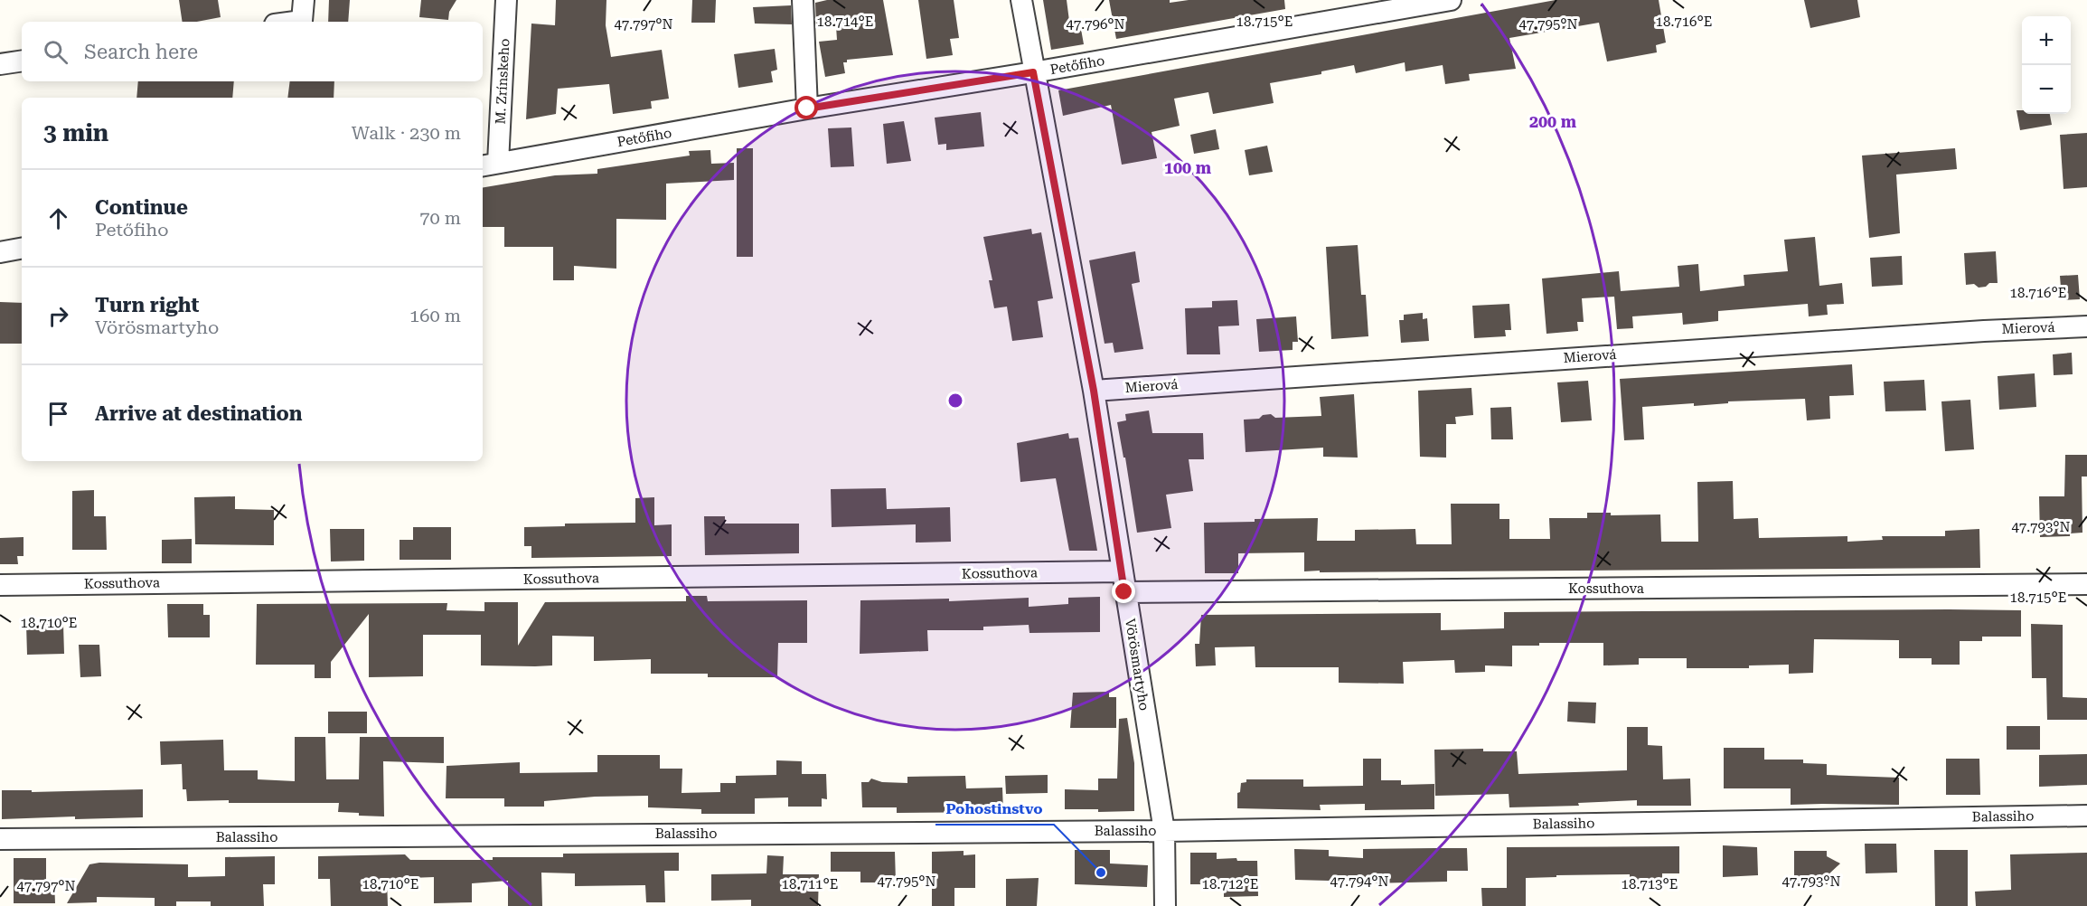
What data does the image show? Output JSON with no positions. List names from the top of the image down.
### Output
{
  "streets": {
    "street": [
      "Petőfiho",
      "M. Zrínskeho",
      "Mierová",
      "Kossuthova",
      "Vörösmartyho",
      "Balassiho"
    ]
  },
  "crossings": [
    ["Petőfiho", "M. Zrínskeho"],
    ["Petőfiho", "Vörösmartyho"],
    ["Mierová", "Vörösmartyho"],
    ["Kossuthova", "Vörösmartyho"],
    ["Vörösmartyho", "Balassiho"]
  ],
  "places": ["Pohostinstvo"],
  "page": {
    "map_buttons": ["+", "−"],
    "search": "Search here",
    "heading": ["3 min", "Walk · 230 m"],
    "list": [
      ["Continue", "Petőfiho", "70 m"],
      ["Turn right", "Vörösmartyho", "160 m"],
      "Arrive at destination"
    ]
  },
  "coordinates": [
    "18.714°E",
    "18.715°E",
    "18.716°E",
    "47.797°N",
    "47.796°N",
    "47.795°N",
    "47.793°N",
    "18.710°E",
    "47.794°N",
    "18.711°E",
    "18.712°E",
    "18.713°E"
  ],
  "rings": ["200 m", "100 m"]
}
